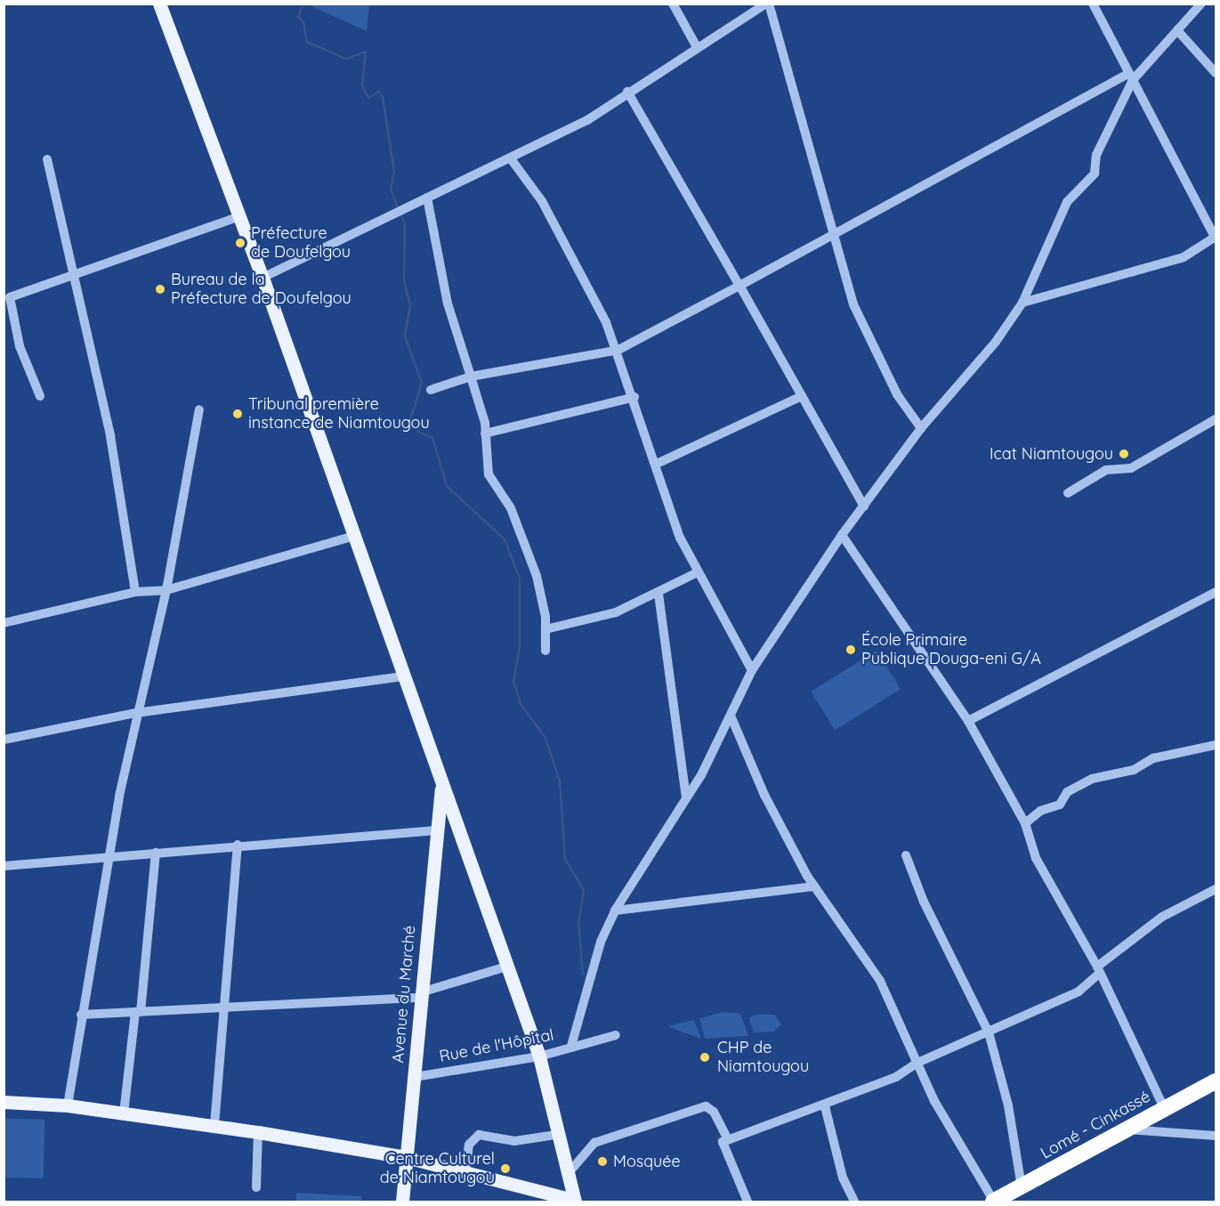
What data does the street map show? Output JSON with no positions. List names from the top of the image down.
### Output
{
  "streets": {
    "highway": ["Lomé - Cinkassé"],
    "main road": ["Avenue du Marché"],
    "street": ["Rue de l'Hôpital"]
  },
  "crossings": [
    ["Avenue du Marché", "Rue de l'Hôpital"]
  ],
  "places": [
    "Préfecture de Doufelgou",
    "Bureau de la Préfecture de Doufelgou",
    "Tribunal première instance de Niamtougou",
    "Icat Niamtougou",
    "École Primaire Publique Douga-eni G/A",
    "CHP de Niamtougou",
    "Mosquée",
    "Centre Culturel de Niamtougou"
  ]
}
